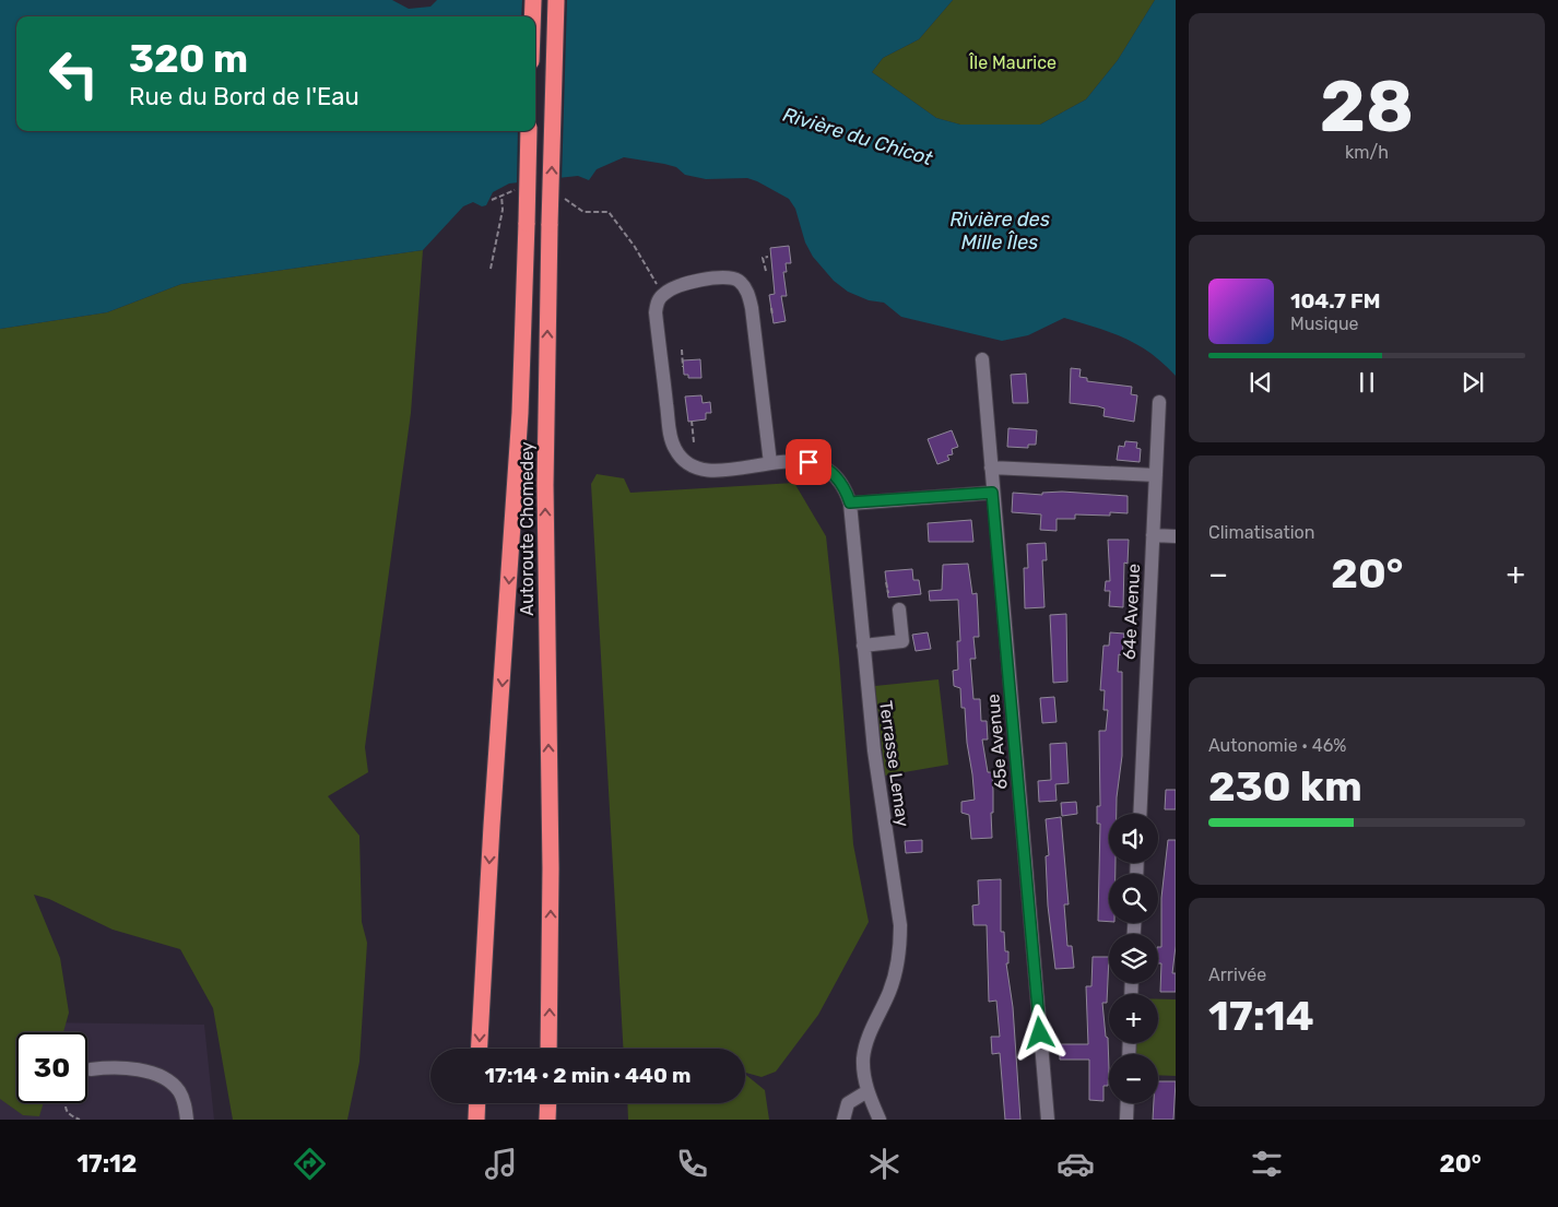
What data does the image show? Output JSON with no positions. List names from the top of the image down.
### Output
{
  "streets": {
    "highway": ["Autoroute Chomedey"],
    "street": ["64e Avenue", "65e Avenue", "Terrasse Lemay"]
  },
  "water": ["Rivière du Chicot", "Rivière des Mille Îles"],
  "parks": ["Île Maurice"],
  "page": {
    "tile": [
      ["28", "km/h"],
      "Climatisation",
      ["Autonomie · 46%", "230 km"],
      ["Arrivée", "17:14"]
    ],
    "turn": ["320 m", "Rue du Bord de l'Eau"],
    "song": ["104.7 FM", "Musique"],
    "heat": ["−", "20°", "+"],
    "map_buttons": ["+", "−"],
    "limit": "30",
    "trip": "17:14 · 2 min · 440 m",
    "tabs": ["17:12", "20°"]
  }
}
